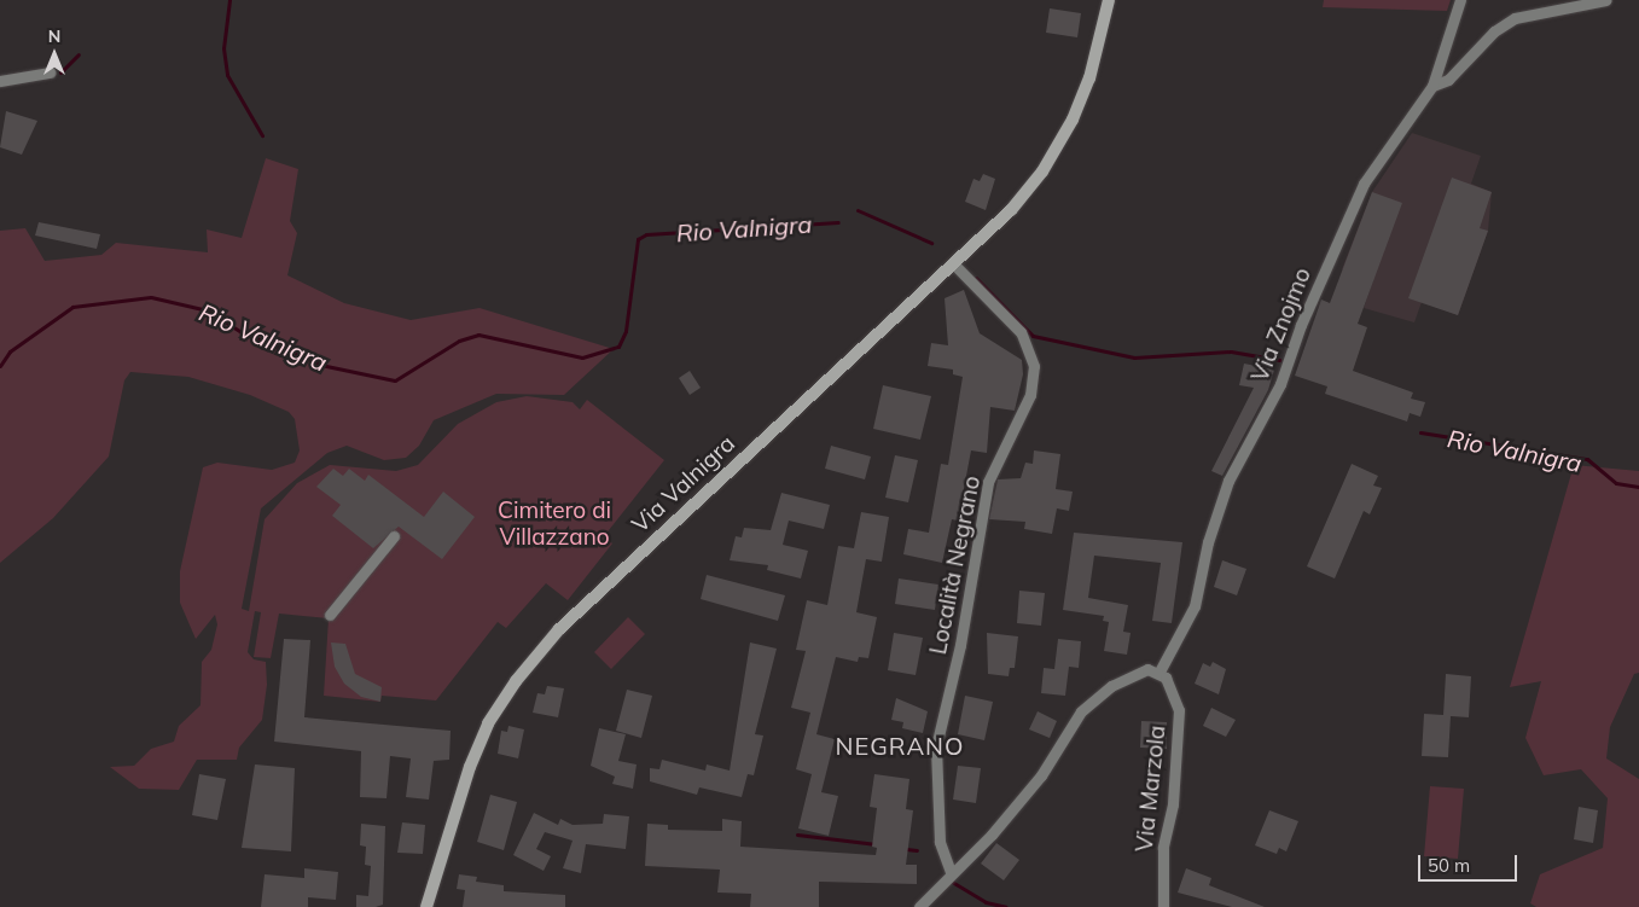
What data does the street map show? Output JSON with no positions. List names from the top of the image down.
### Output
{
  "streets": {
    "main road": ["Via Valnigra"],
    "street": ["Via Znojmo", "Località Negrano", "Via Marzola"]
  },
  "crossings": [
    ["Via Znojmo", "Via Marzola"],
    ["Via Valnigra", "Località Negrano"]
  ],
  "districts": ["NEGRANO"],
  "water": ["Rio Valnigra"],
  "parks": ["Cimitero di Villazzano"],
  "scale_bar": "50 m",
  "north": "top"
}
